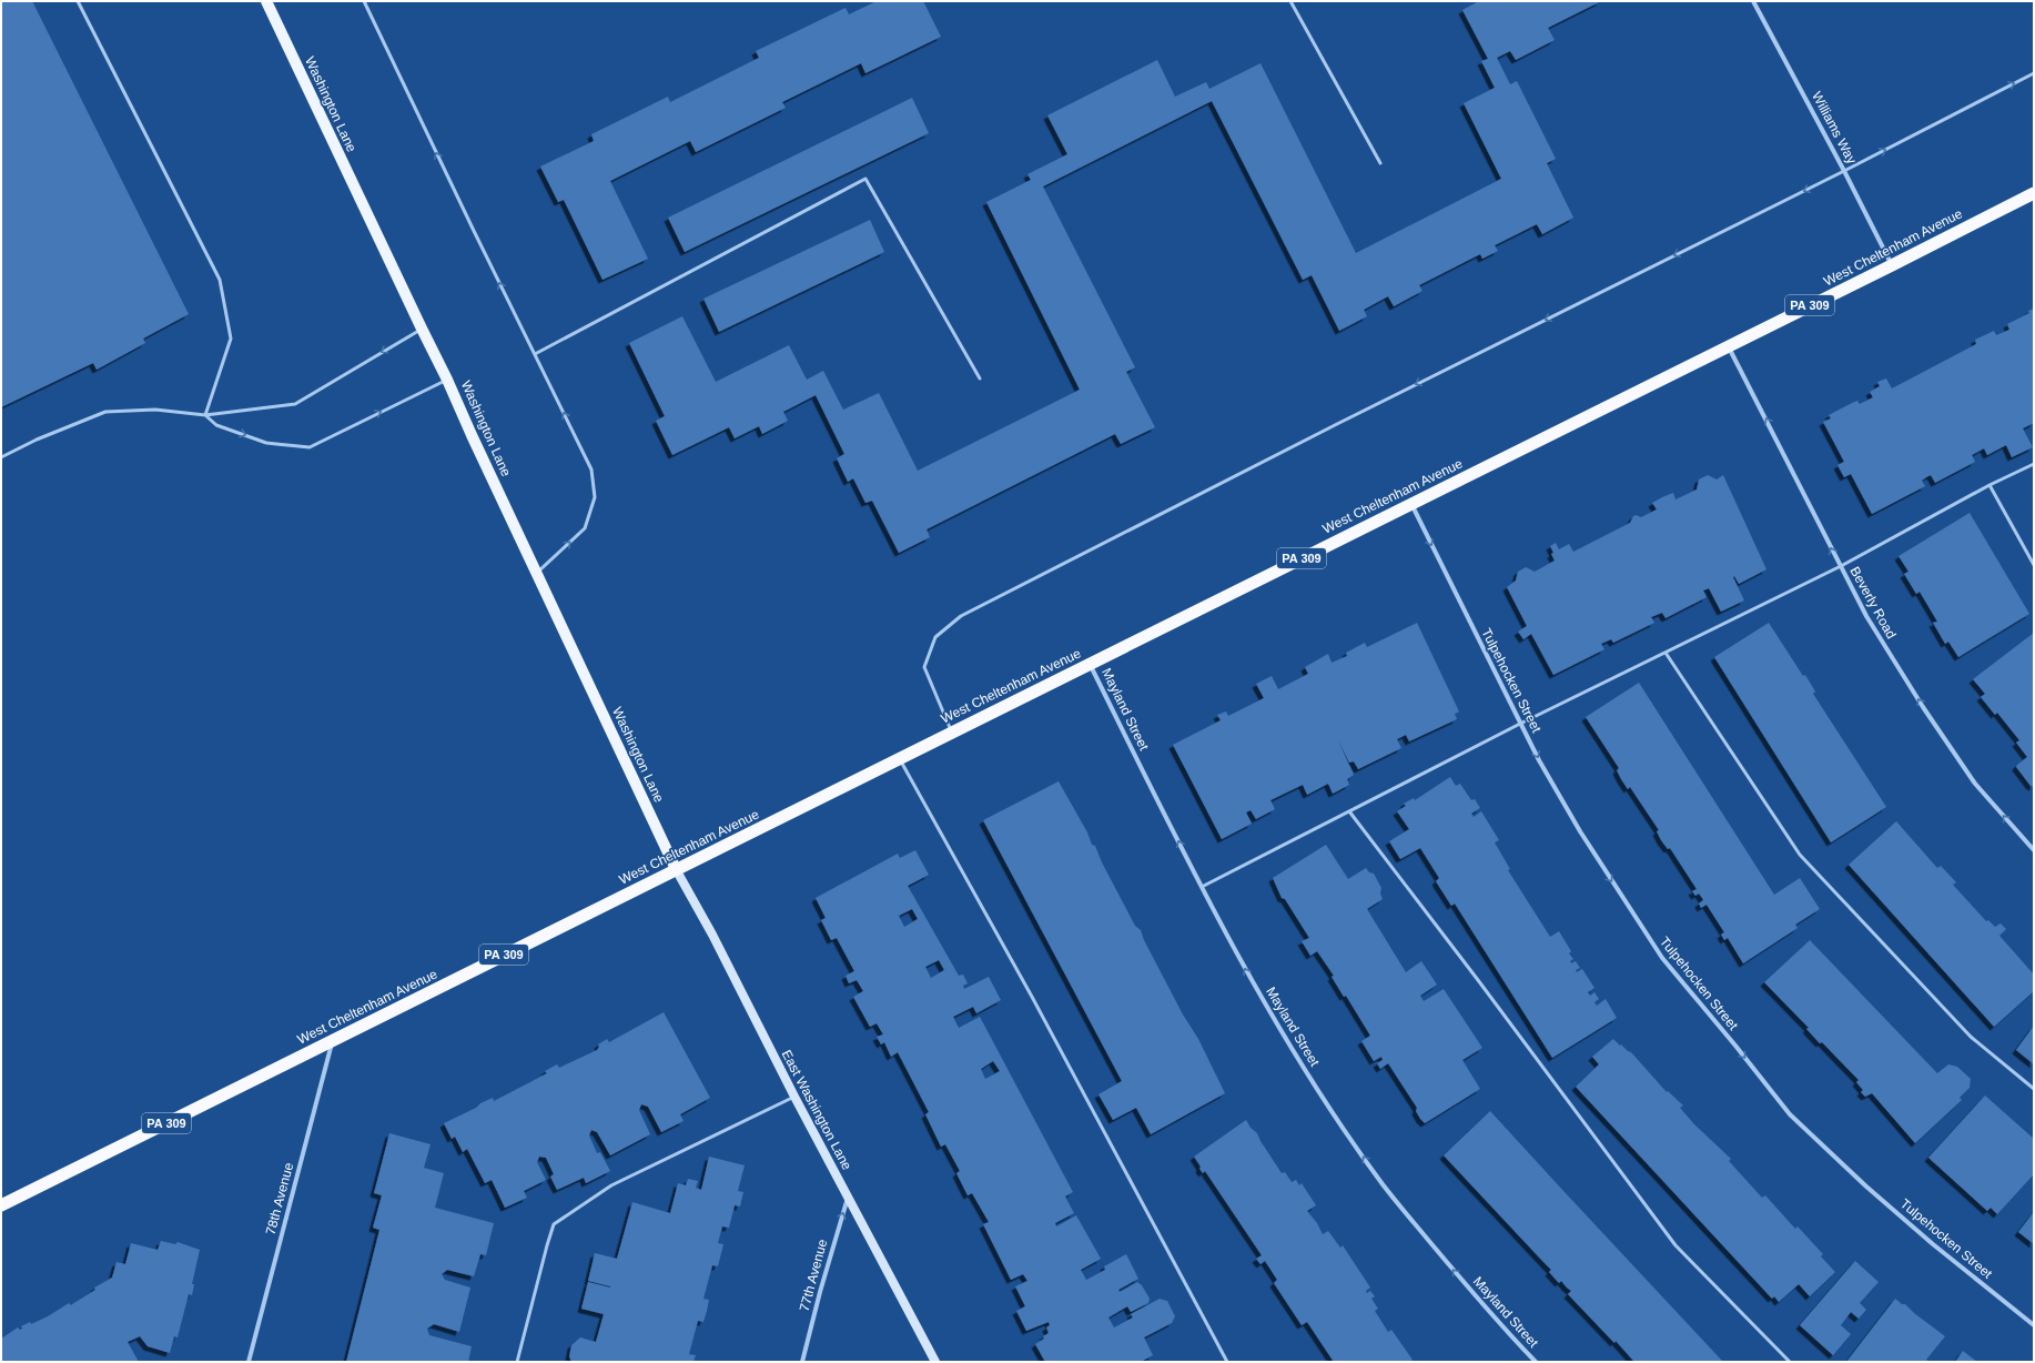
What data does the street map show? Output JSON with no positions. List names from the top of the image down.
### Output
{
  "streets": {
    "highway": ["West Cheltenham Avenue", "PA 309"],
    "main road": ["Washington Lane", "East Washington Lane"],
    "street": [
      "Williams Way",
      "Beverly Road",
      "Tulpehocken Street",
      "Mayland Street",
      "78th Avenue",
      "77th Avenue"
    ]
  },
  "crossings": [
    ["Washington Lane", "West Cheltenham Avenue"],
    ["Washington Lane", "East Washington Lane"],
    ["Williams Way", "West Cheltenham Avenue"],
    ["West Cheltenham Avenue", "Beverly Road"],
    ["West Cheltenham Avenue", "Tulpehocken Street"],
    ["West Cheltenham Avenue", "Mayland Street"],
    ["West Cheltenham Avenue", "East Washington Lane"],
    ["West Cheltenham Avenue", "78th Avenue"],
    ["East Washington Lane", "77th Avenue"]
  ],
  "one_way": [
    "Beverly Road",
    "Tulpehocken Street",
    "Mayland Street",
    "77th Avenue"
  ]
}
